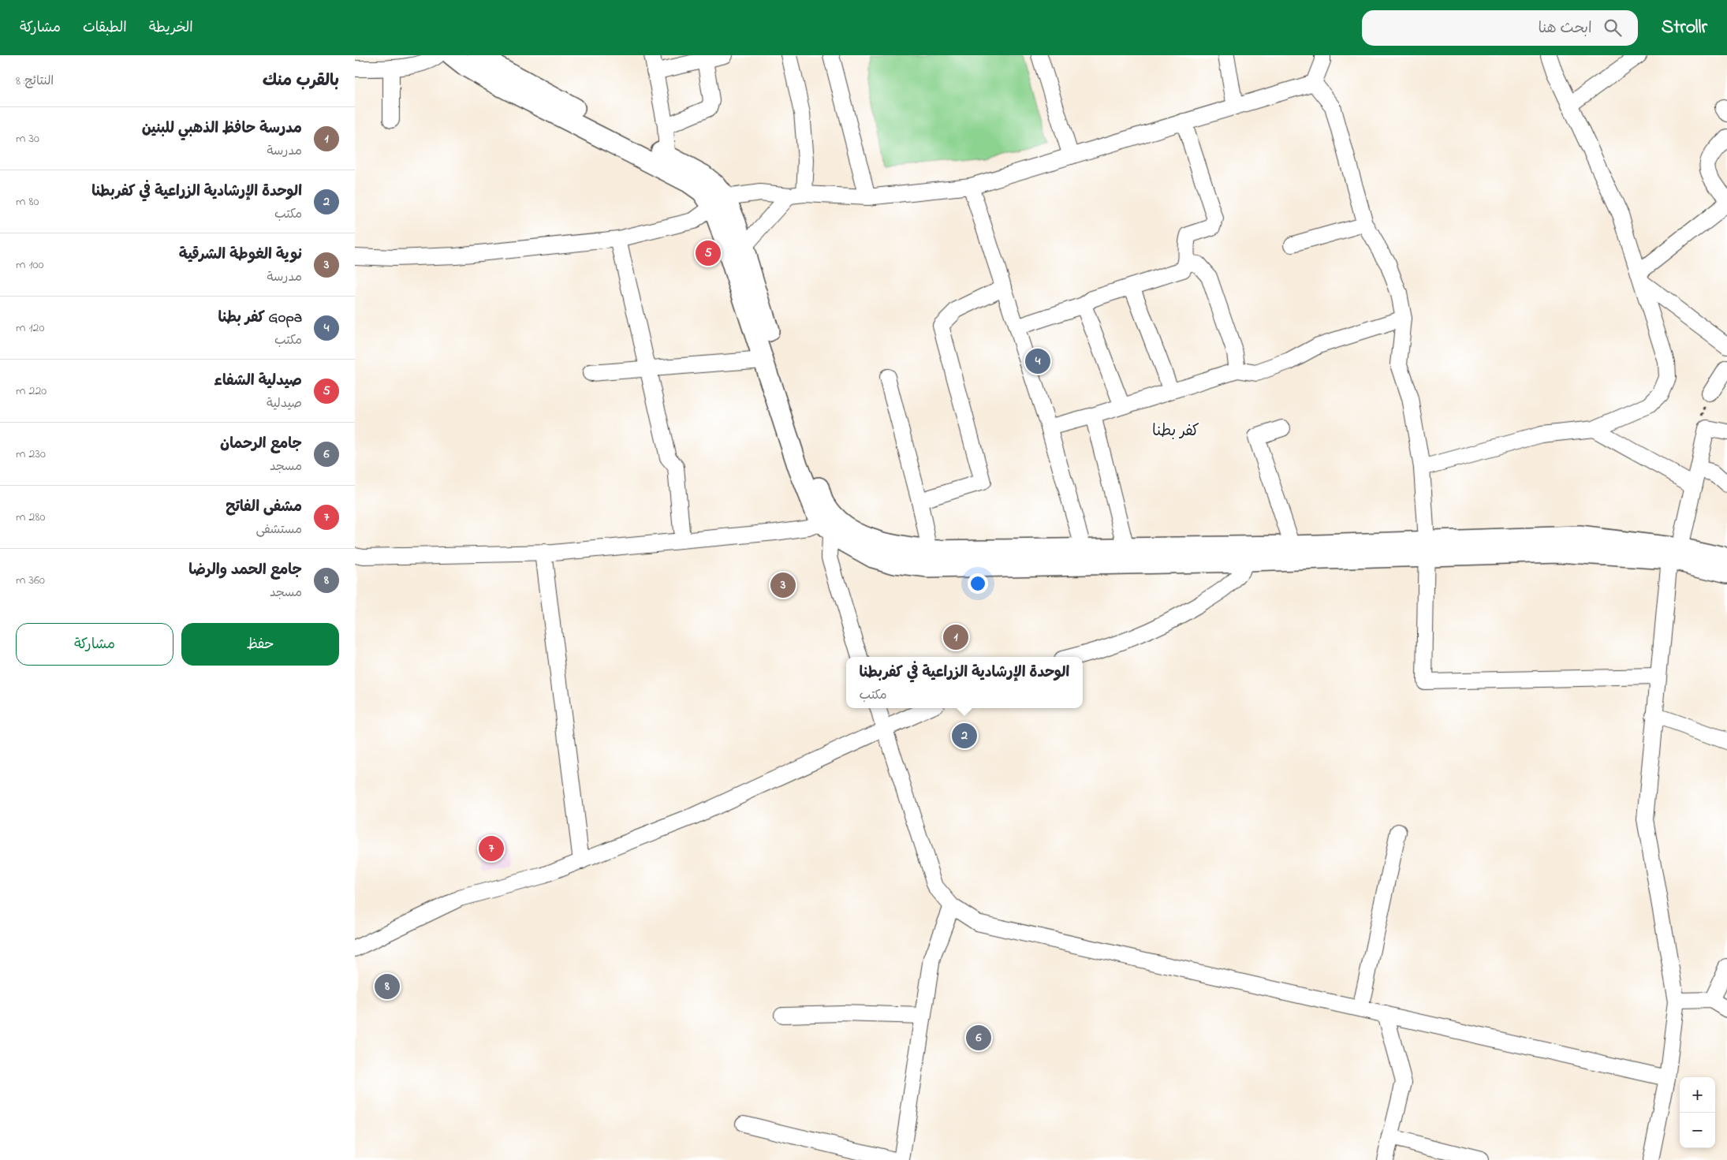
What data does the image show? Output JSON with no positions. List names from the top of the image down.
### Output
{
  "districts": ["كفر بطنا"],
  "page": {
    "header": "Strollr",
    "search": "ابحث هنا",
    "nav": ["الخريطة", "الطبقات", "مشاركة"],
    "heading": ["بالقرب منك", "النتائج: 8"],
    "list": [
      {
        "mark": "1",
        "name": "مدرسة حافظ الذهبي للبنين",
        "note": "مدرسة",
        "value": "30 m"
      },
      {
        "mark": "2",
        "name": "الوحدة الإرشادية الزراعية في كفربطنا",
        "note": "مكتب",
        "value": "80 m"
      },
      {
        "mark": "3",
        "name": "نوية الغوطة الشرقية",
        "note": "مدرسة",
        "value": "100 m"
      },
      {
        "mark": "4",
        "name": "Gopa كفر بطنا",
        "note": "مكتب",
        "value": "120 m"
      },
      {
        "mark": "5",
        "name": "صيدلية الشفاء",
        "note": "صيدلية",
        "value": "220 m"
      },
      {
        "mark": "6",
        "name": "جامع الرحمان",
        "note": "مسجد",
        "value": "230 m"
      },
      {
        "mark": "7",
        "name": "مشفى الفاتح",
        "note": "مستشفى",
        "value": "280 m"
      },
      {
        "mark": "8",
        "name": "جامع الحمد والرضا",
        "note": "مسجد",
        "value": "360 m"
      }
    ],
    "pins": [
      "5",
      "4",
      "3",
      "1",
      "2",
      "7",
      "8",
      "6"
    ],
    "buttons": ["حفظ", "مشاركة"],
    "popup": ["الوحدة الإرشادية الزراعية في كفربطنا", "مكتب"],
    "map_buttons": ["+", "−"]
  }
}
